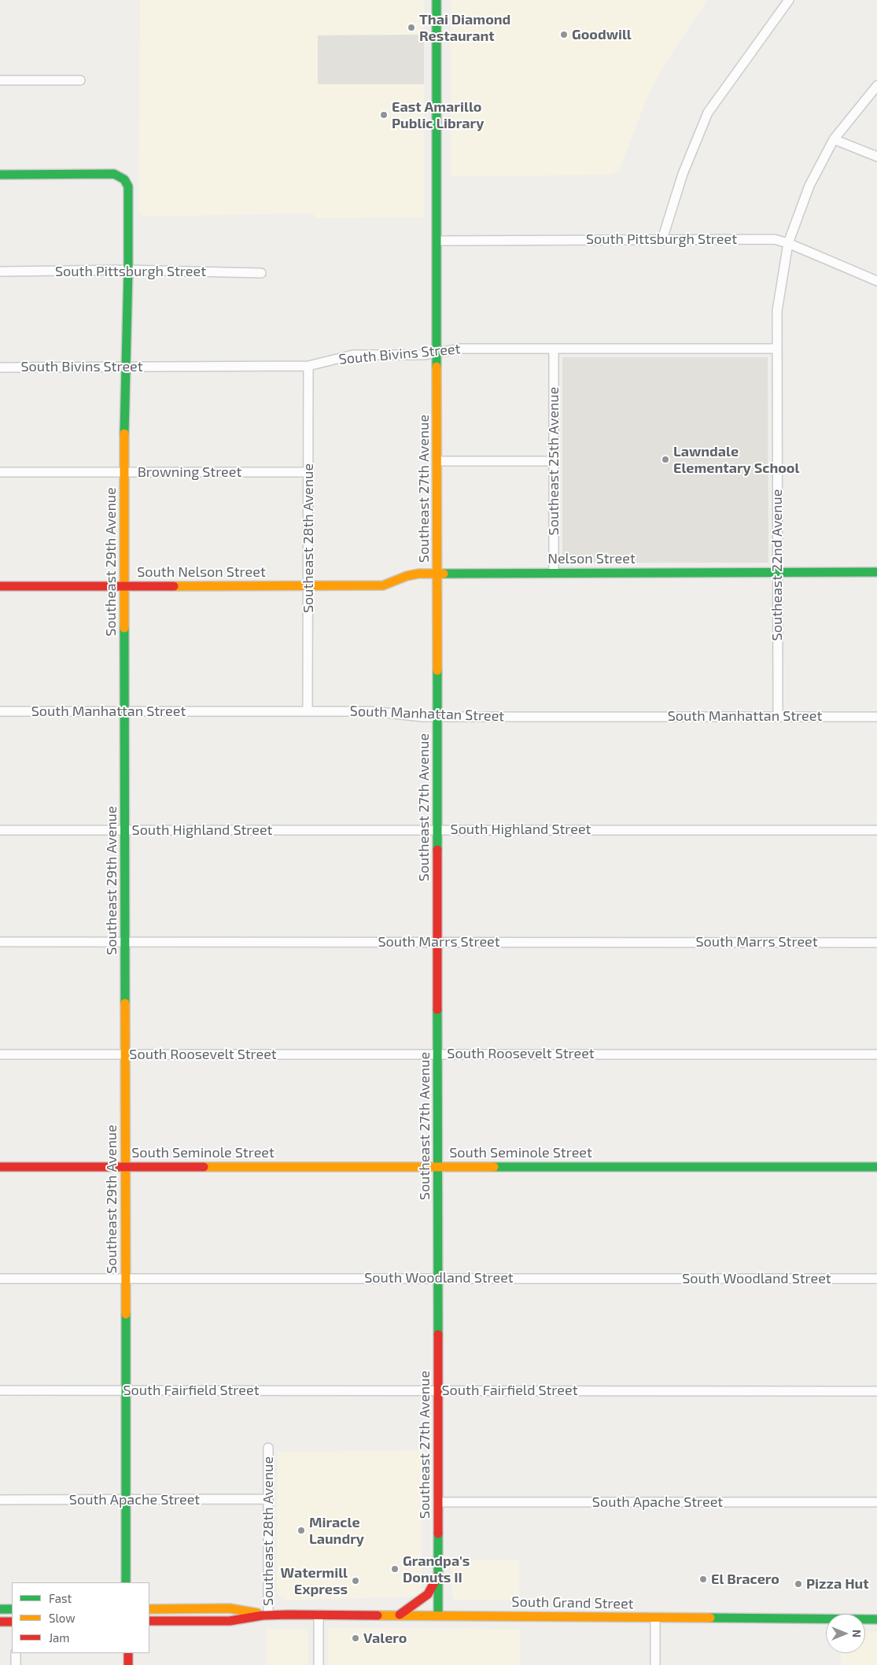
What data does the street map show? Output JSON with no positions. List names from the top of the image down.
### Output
{
  "streets": {
    "street": [
      "South Pittsburgh Street",
      "South Bivins Street",
      "Southeast 25th Avenue",
      "Browning Street",
      "Southeast 27th Avenue",
      "Southeast 28th Avenue",
      "Nelson Street",
      "Southeast 29th Avenue",
      "Southeast 22nd Avenue",
      "South Nelson Street",
      "South Manhattan Street",
      "South Highland Street",
      "South Marrs Street",
      "South Roosevelt Street",
      "South Seminole Street",
      "South Woodland Street",
      "South Fairfield Street",
      "South Apache Street",
      "South Grand Street"
    ]
  },
  "crossings": [
    ["South Pittsburgh Street", "Southeast 27th Avenue"],
    ["South Pittsburgh Street", "Southeast 29th Avenue"],
    ["South Pittsburgh Street", "Southeast 22nd Avenue"],
    ["South Bivins Street", "Southeast 25th Avenue"],
    ["South Bivins Street", "Southeast 27th Avenue"],
    ["South Bivins Street", "Southeast 28th Avenue"],
    ["South Bivins Street", "Southeast 29th Avenue"],
    ["South Bivins Street", "Southeast 22nd Avenue"],
    ["Southeast 25th Avenue", "Nelson Street"],
    ["Browning Street", "Southeast 28th Avenue"],
    ["Browning Street", "Southeast 29th Avenue"],
    ["Southeast 27th Avenue", "Nelson Street"],
    ["Southeast 27th Avenue", "South Manhattan Street"],
    ["Southeast 27th Avenue", "South Highland Street"],
    ["Southeast 27th Avenue", "South Marrs Street"],
    ["Southeast 27th Avenue", "South Roosevelt Street"],
    ["Southeast 27th Avenue", "South Seminole Street"],
    ["Southeast 27th Avenue", "South Woodland Street"],
    ["Southeast 27th Avenue", "South Fairfield Street"],
    ["Southeast 27th Avenue", "South Apache Street"],
    ["Southeast 27th Avenue", "South Grand Street"],
    ["Southeast 28th Avenue", "Nelson Street"],
    ["Southeast 28th Avenue", "South Nelson Street"],
    ["Southeast 28th Avenue", "South Manhattan Street"],
    ["Southeast 28th Avenue", "South Apache Street"],
    ["Southeast 28th Avenue", "South Grand Street"],
    ["Nelson Street", "Southeast 22nd Avenue"],
    ["Nelson Street", "South Nelson Street"],
    ["Southeast 29th Avenue", "South Nelson Street"],
    ["Southeast 29th Avenue", "South Manhattan Street"],
    ["Southeast 29th Avenue", "South Highland Street"],
    ["Southeast 29th Avenue", "South Marrs Street"],
    ["Southeast 29th Avenue", "South Roosevelt Street"],
    ["Southeast 29th Avenue", "South Seminole Street"],
    ["Southeast 29th Avenue", "South Woodland Street"],
    ["Southeast 29th Avenue", "South Fairfield Street"],
    ["Southeast 29th Avenue", "South Apache Street"],
    ["Southeast 22nd Avenue", "South Manhattan Street"]
  ],
  "places": [
    "Thai Diamond Restaurant",
    "Goodwill",
    "East Amarillo Public Library",
    "Lawndale Elementary School",
    "Miracle Laundry",
    "Grandpa's Donuts II",
    "El Bracero",
    "Watermill Express",
    "Pizza Hut",
    "Valero"
  ],
  "legend": ["Fast", "Slow", "Jam"],
  "north": "right"
}
